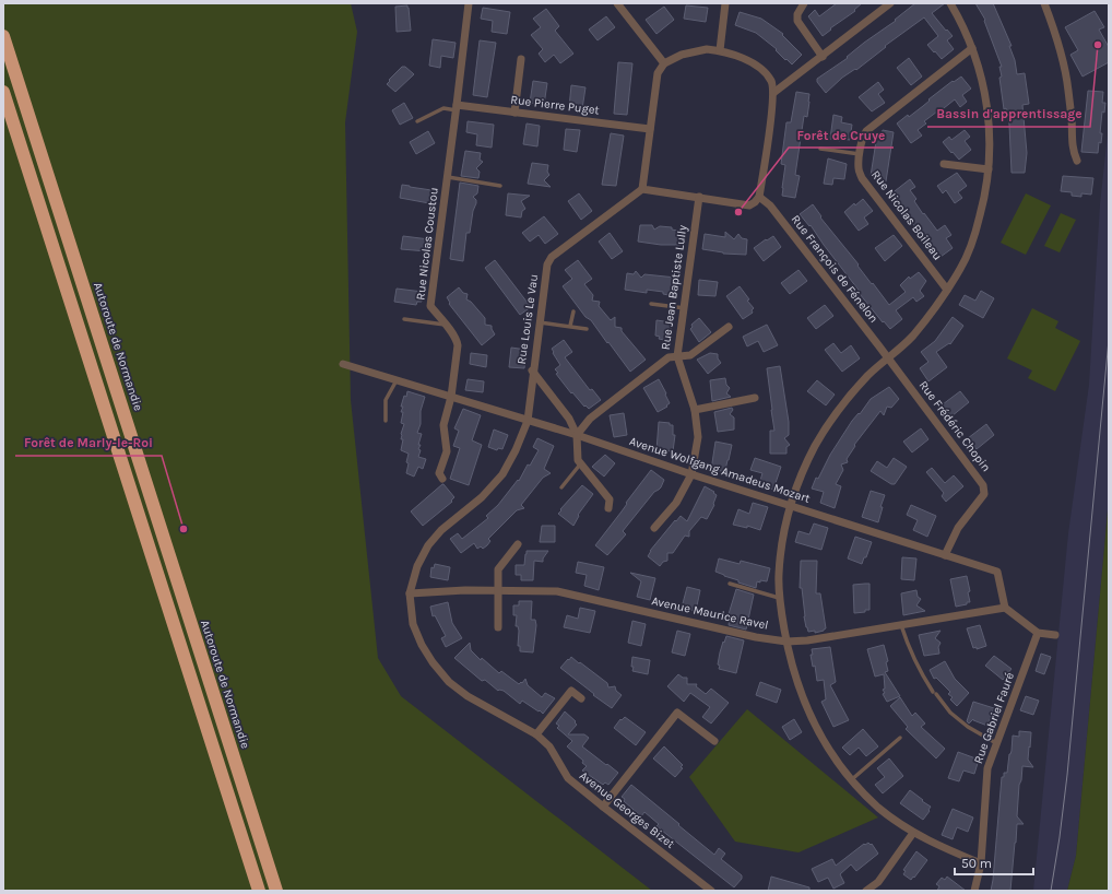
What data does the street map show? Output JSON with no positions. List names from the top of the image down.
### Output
{
  "streets": {
    "highway": ["Autoroute de Normandie"],
    "street": [
      "Rue Pierre Puget",
      "Rue Nicolas Boileau",
      "Rue Nicolas Coustou",
      "Rue François de Fénelon",
      "Rue Jean Baptiste Lully",
      "Rue Louis Le Vau",
      "Rue Frédéric Chopin",
      "Avenue Wolfgang Amadeus Mozart",
      "Avenue Maurice Ravel",
      "Rue Gabriel Fauré",
      "Avenue Georges Bizet"
    ]
  },
  "crossings": [
    ["Rue Pierre Puget", "Rue Nicolas Coustou"],
    ["Rue Pierre Puget", "Rue François de Fénelon"],
    ["Rue Pierre Puget", "Rue Jean Baptiste Lully"],
    ["Rue Pierre Puget", "Rue Louis Le Vau"],
    ["Rue Nicolas Coustou", "Avenue Wolfgang Amadeus Mozart"],
    ["Rue François de Fénelon", "Rue Jean Baptiste Lully"],
    ["Rue François de Fénelon", "Rue Louis Le Vau"],
    ["Rue François de Fénelon", "Rue Frédéric Chopin"],
    ["Rue Jean Baptiste Lully", "Rue Louis Le Vau"],
    ["Rue Jean Baptiste Lully", "Avenue Wolfgang Amadeus Mozart"],
    ["Rue Louis Le Vau", "Avenue Wolfgang Amadeus Mozart"],
    ["Rue Louis Le Vau", "Avenue Georges Bizet"],
    ["Rue Frédéric Chopin", "Avenue Wolfgang Amadeus Mozart"],
    ["Avenue Wolfgang Amadeus Mozart", "Avenue Maurice Ravel"],
    ["Avenue Wolfgang Amadeus Mozart", "Avenue Georges Bizet"],
    ["Avenue Maurice Ravel", "Avenue Georges Bizet"]
  ],
  "places": ["Bassin d'apprentissage", "Forêt de Cruye", "Forêt de Marly-le-Roi"],
  "scale_bar": "50 m"
}
